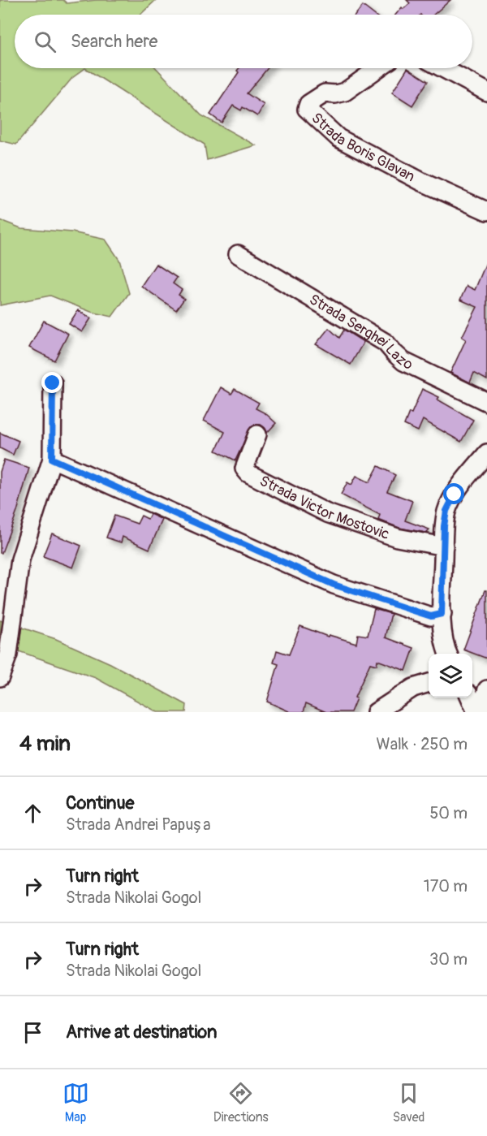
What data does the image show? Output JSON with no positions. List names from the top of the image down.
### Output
{
  "streets": {
    "street": ["Strada Boris Glavan", "Strada Serghei Lazo", "Strada Victor Mostovic"]
  },
  "page": {
    "search": "Search here",
    "heading": ["4 min", "Walk · 250 m"],
    "list": [
      ["Continue", "Strada Andrei Papușa", "50 m"],
      ["Turn right", "Strada Nikolai Gogol", "170 m"],
      ["Turn right", "Strada Nikolai Gogol", "30 m"],
      "Arrive at destination"
    ],
    "nav": ["Map", "Directions", "Saved"]
  }
}
